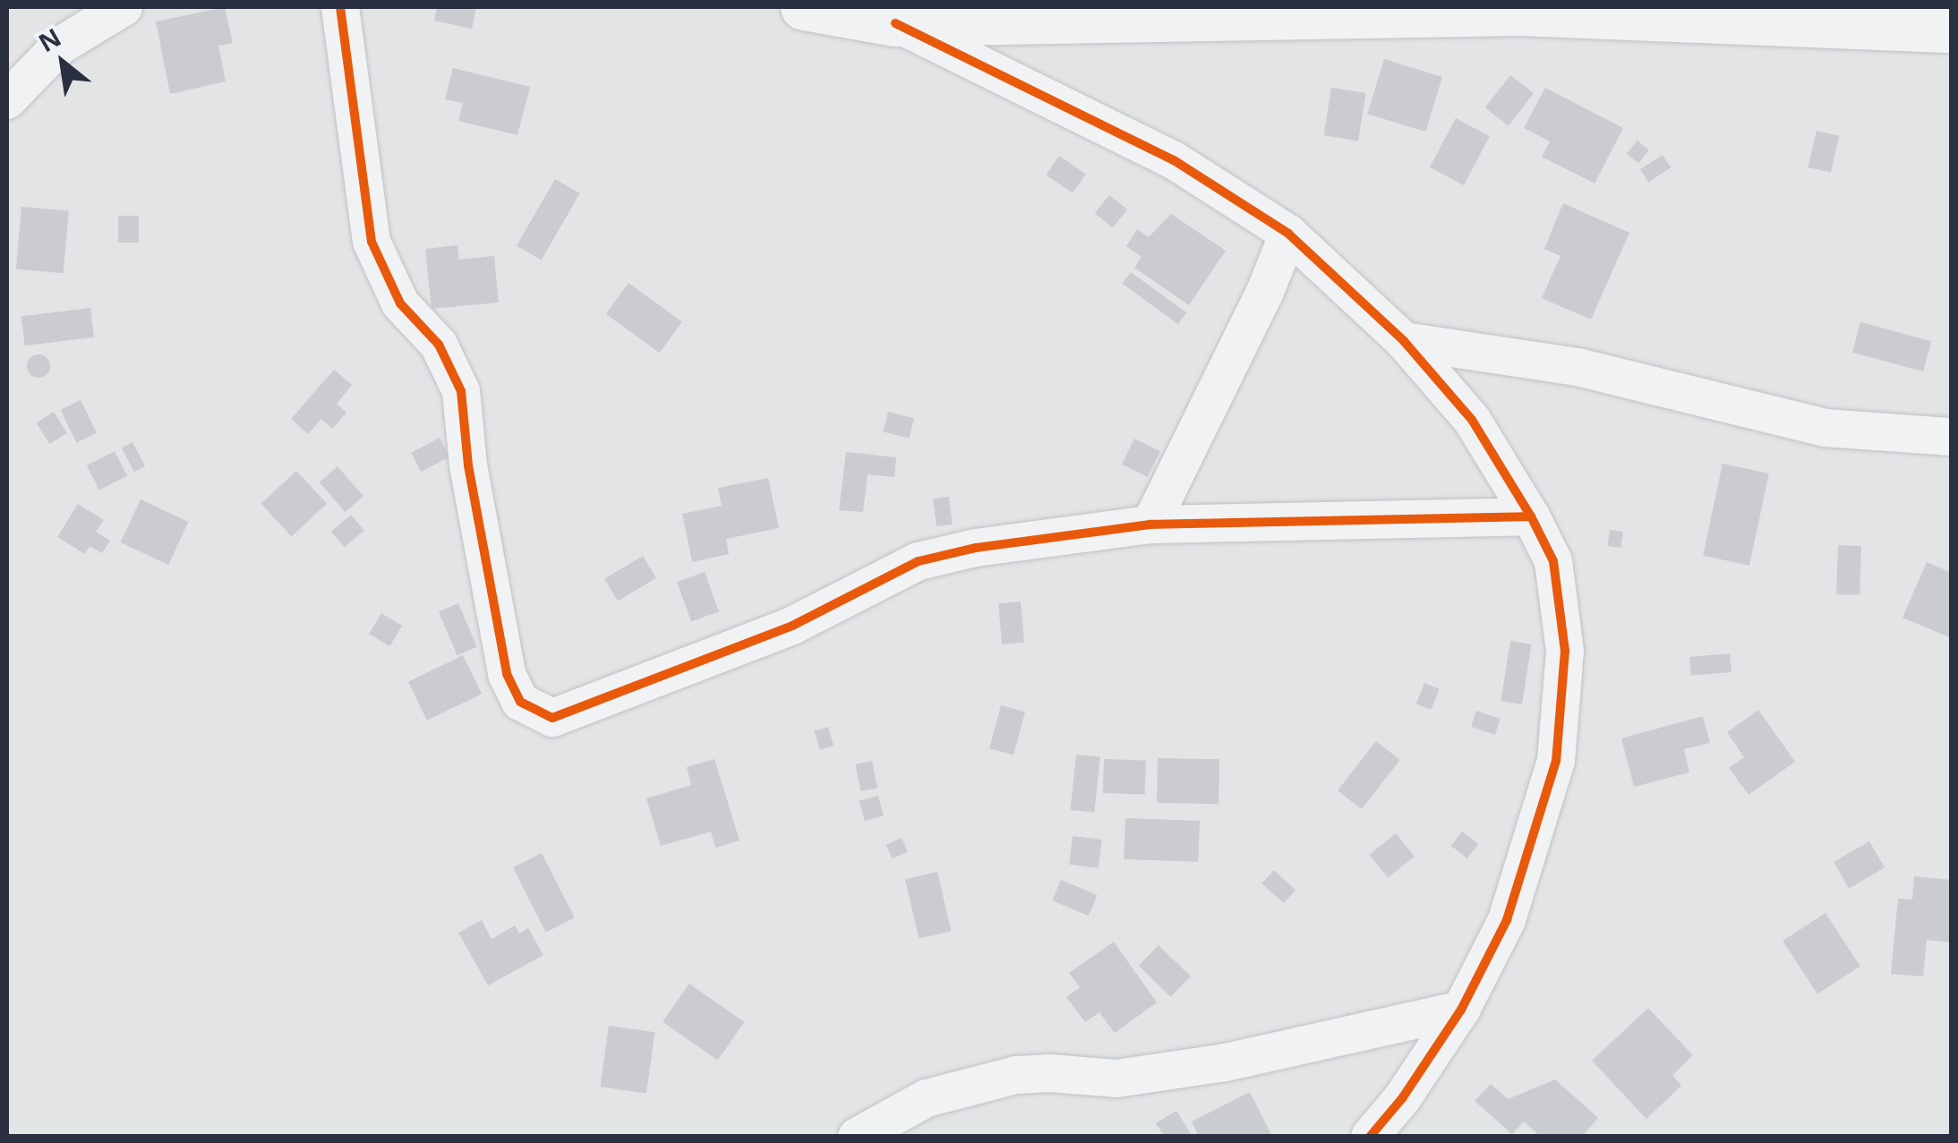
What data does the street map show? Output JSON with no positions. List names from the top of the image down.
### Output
{
  "north": "top left"
}
